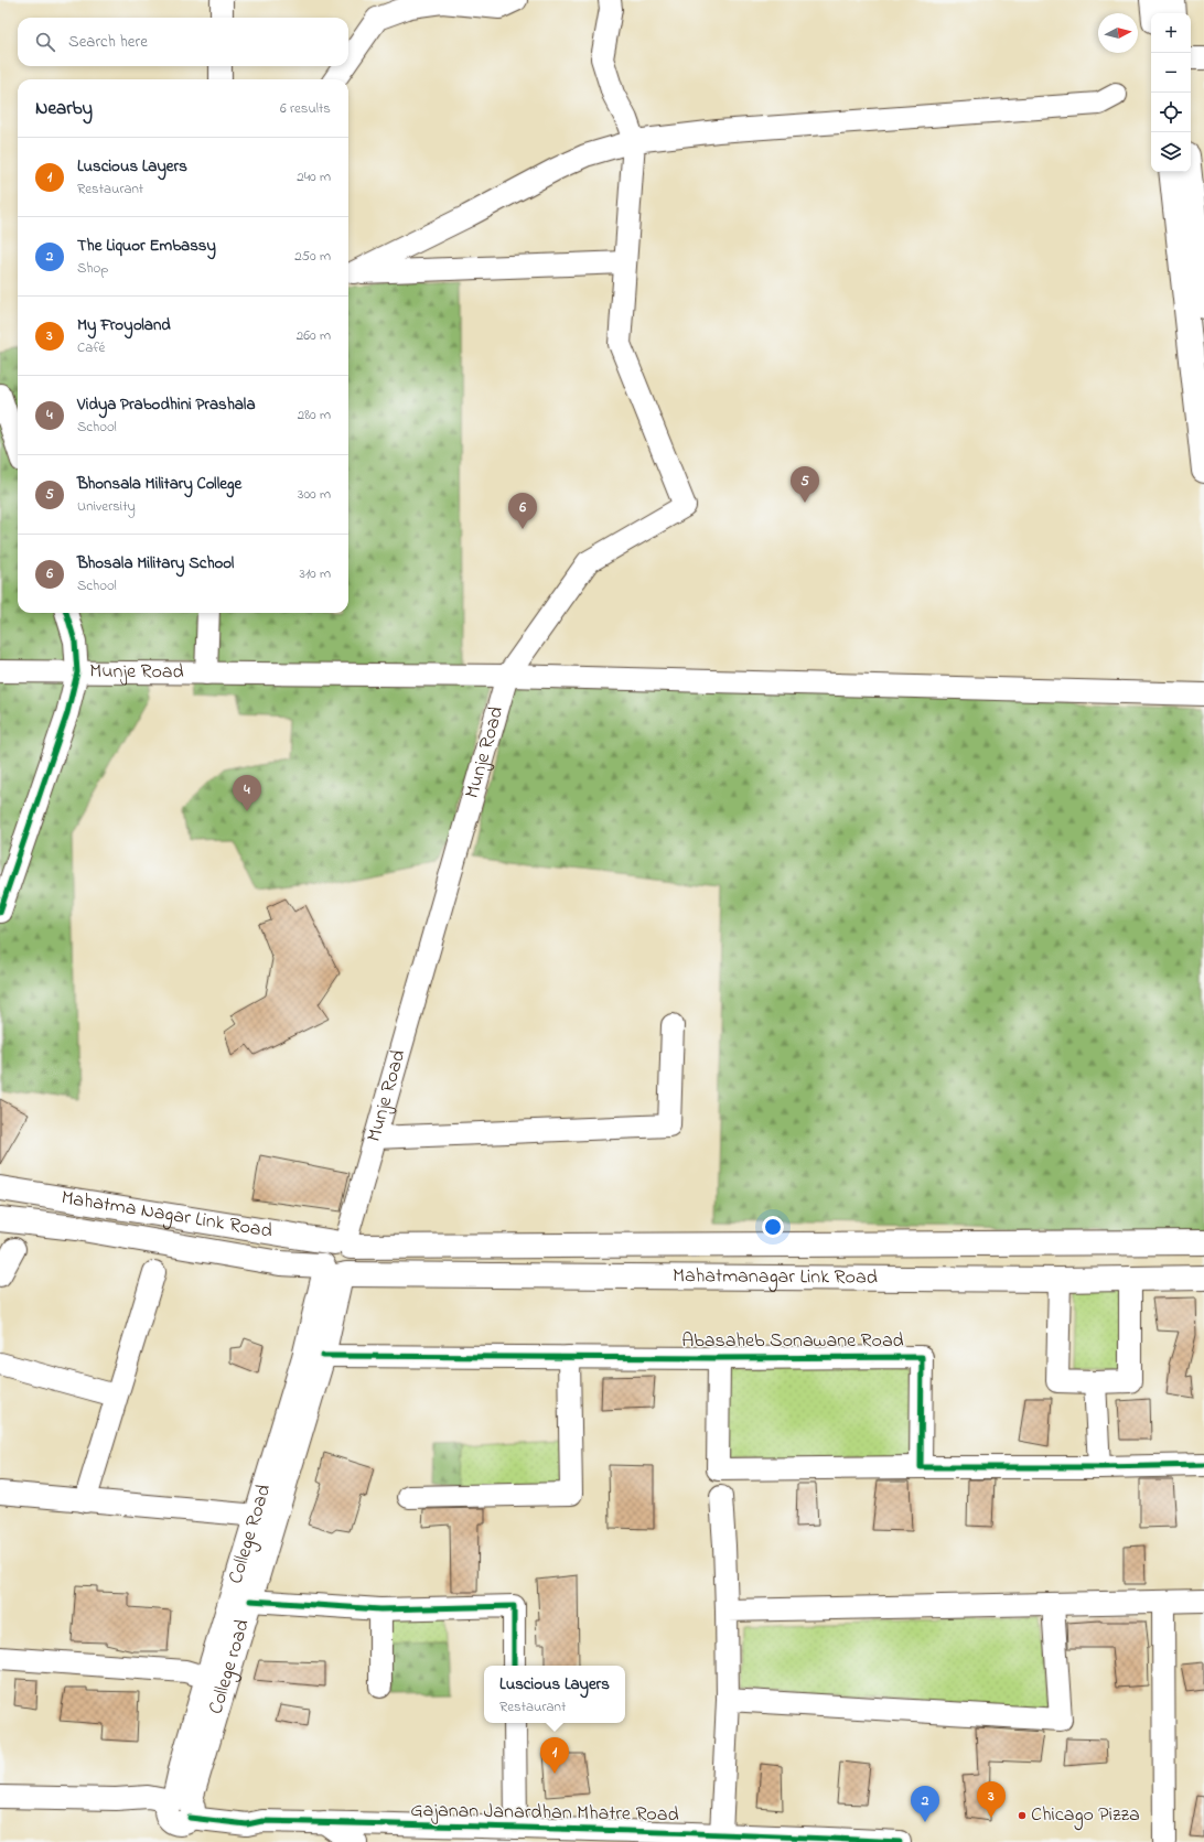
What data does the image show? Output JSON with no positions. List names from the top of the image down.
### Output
{
  "streets": {
    "main road": [
      "Mahatma Nagar Link Road",
      "Mahatmanagar Link Road",
      "College Road",
      "College road"
    ],
    "street": ["Munje Road", "Abasaheb Sonawane Road", "Gajanan Janardhan Mhatre Road"]
  },
  "crossings": [
    ["Munje Road", "Mahatma Nagar Link Road"],
    ["Munje Road", "Mahatmanagar Link Road"],
    ["Mahatma Nagar Link Road", "Mahatmanagar Link Road"],
    ["Mahatma Nagar Link Road", "College Road"],
    ["Mahatma Nagar Link Road", "College road"],
    ["Mahatmanagar Link Road", "College Road"],
    ["Mahatmanagar Link Road", "College road"],
    ["Abasaheb Sonawane Road", "College road"],
    ["College Road", "College road"],
    ["College Road", "Gajanan Janardhan Mhatre Road"],
    ["College road", "Gajanan Janardhan Mhatre Road"]
  ],
  "places": ["Chicago Pizza"],
  "north": "right",
  "page": {
    "map_buttons": ["+", "−"],
    "search": "Search here",
    "heading": ["Nearby", "6 results"],
    "list": [
      {
        "mark": "1",
        "name": "Luscious Layers",
        "note": "Restaurant",
        "value": "240 m"
      },
      {
        "mark": "2",
        "name": "The Liquor Embassy",
        "note": "Shop",
        "value": "250 m"
      },
      {
        "mark": "3",
        "name": "My Froyoland",
        "note": "Café",
        "value": "260 m"
      },
      {
        "mark": "4",
        "name": "Vidya Prabodhini Prashala",
        "note": "School",
        "value": "280 m"
      },
      {
        "mark": "5",
        "name": "Bhonsala Military College",
        "note": "University",
        "value": "300 m"
      },
      {
        "mark": "6",
        "name": "Bhosala Military School",
        "note": "School",
        "value": "310 m"
      }
    ],
    "pins": [
      "5",
      "6",
      "4",
      "1",
      "3",
      "2"
    ],
    "popup": ["Luscious Layers", "Restaurant"]
  }
}
